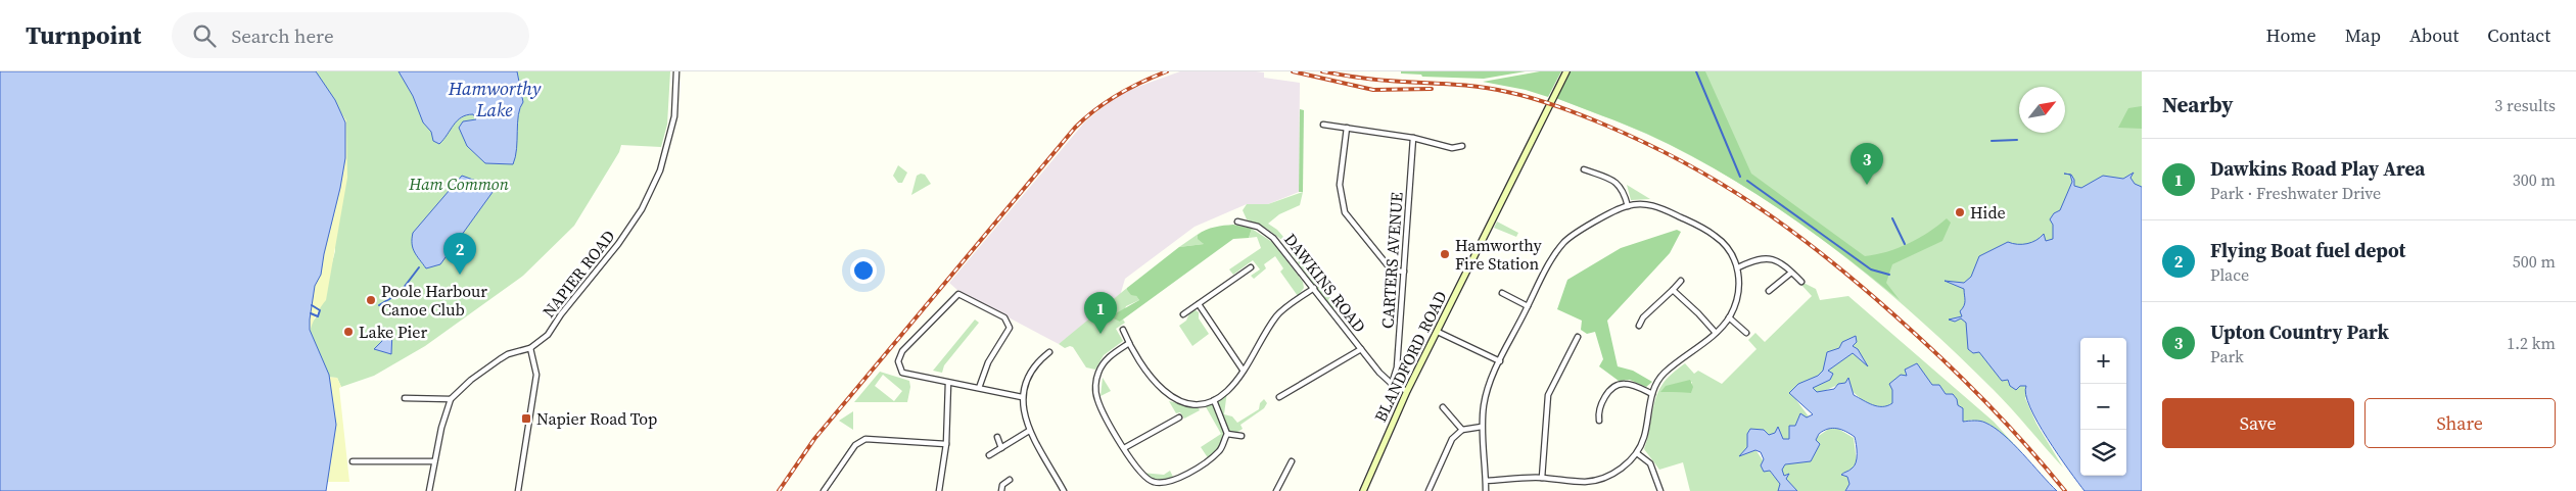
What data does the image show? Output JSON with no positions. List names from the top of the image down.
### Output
{
  "streets": {
    "main road": ["BLANDFORD ROAD"],
    "street": ["CARTERS AVENUE", "NAPIER ROAD", "DAWKINS ROAD"]
  },
  "crossings": [
    ["CARTERS AVENUE", "DAWKINS ROAD"],
    ["DAWKINS ROAD", "BLANDFORD ROAD"]
  ],
  "water": ["Hamworthy Lake"],
  "parks": ["Ham Common"],
  "places": {
    "other": [
      "Hide",
      "Hamworthy Fire Station",
      "Poole Harbour Canoe Club",
      "Lake Pier"
    ],
    "transit": ["Napier Road Top"]
  },
  "north": "top right",
  "page": {
    "header": "Turnpoint",
    "search": "Search here",
    "nav": [
      "Home",
      "Map",
      "About",
      "Contact"
    ],
    "heading": ["Nearby", "3 results"],
    "list": [
      {
        "mark": "1",
        "name": "Dawkins Road Play Area",
        "note": "Park · Freshwater Drive",
        "value": "300 m"
      },
      {
        "mark": "2",
        "name": "Flying Boat fuel depot",
        "note": "Place",
        "value": "500 m"
      },
      {
        "mark": "3",
        "name": "Upton Country Park",
        "note": "Park",
        "value": "1.2 km"
      }
    ],
    "pins": ["3", "2", "1"],
    "map_buttons": ["+", "−"],
    "buttons": ["Save", "Share"]
  }
}
